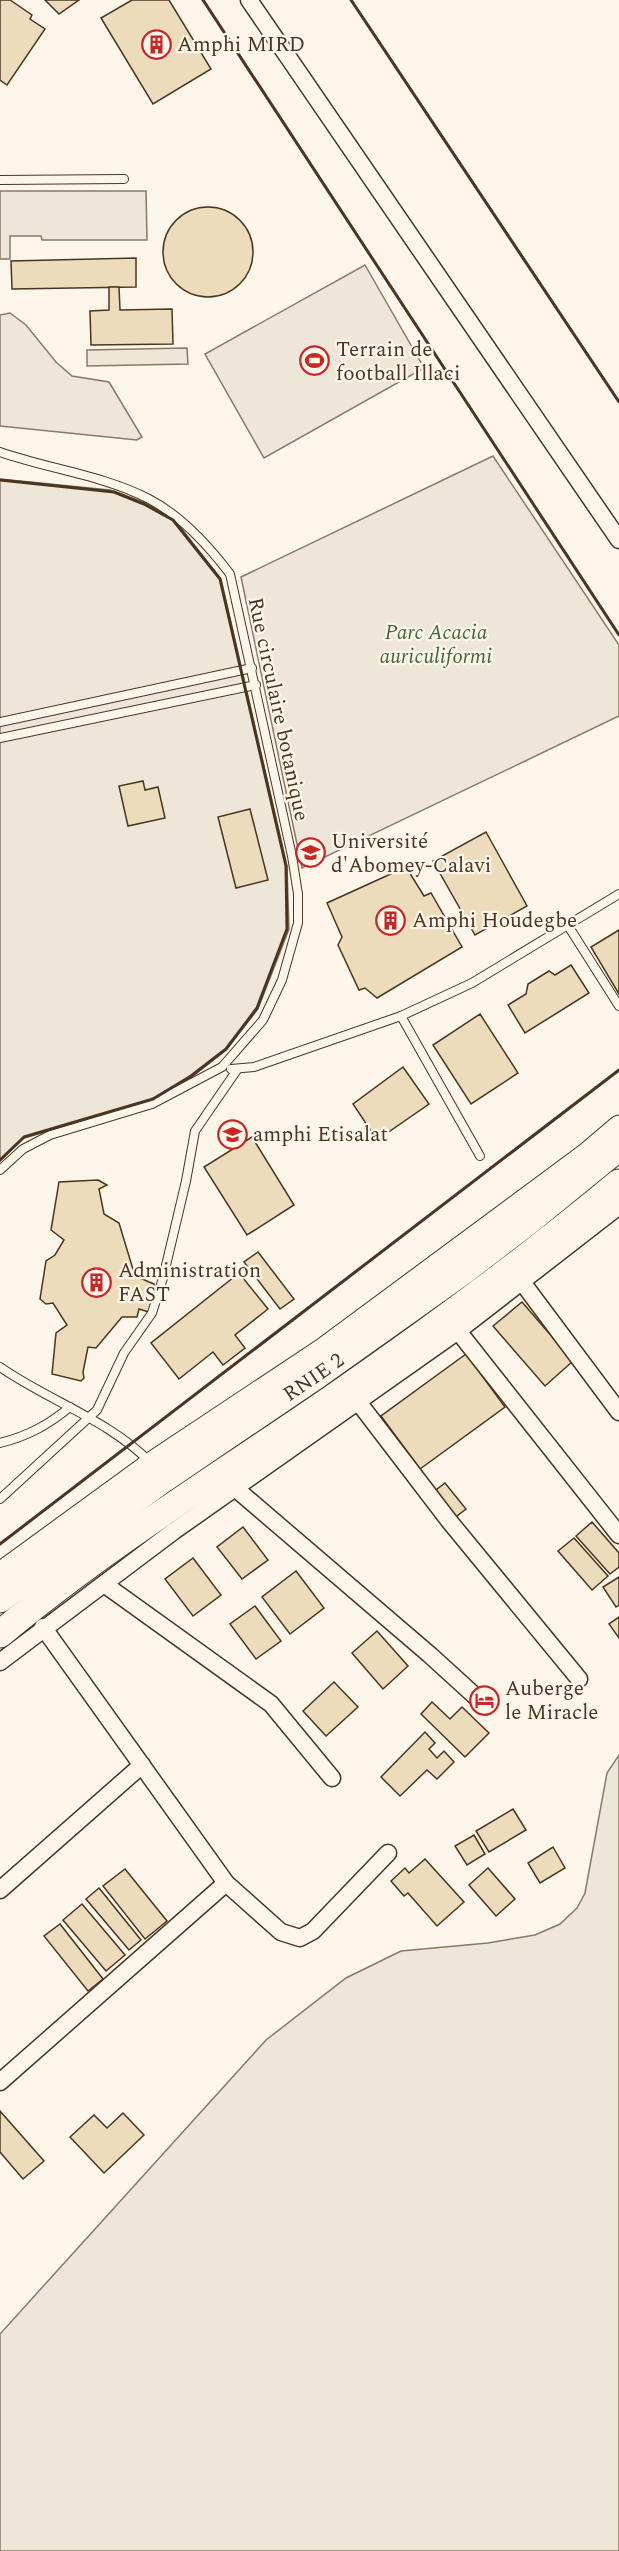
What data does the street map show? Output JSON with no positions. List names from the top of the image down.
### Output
{
  "streets": {
    "highway": ["RNIE 2"],
    "lane": ["Rue circulaire botanique"]
  },
  "parks": ["Parc Acacia auriculiformi"],
  "places": {
    "building": ["Amphi MIRD", "Amphi Houdegbe", "Administration FAST"],
    "sports": ["Terrain de football Illaci"],
    "school or university": ["Université d'Abomey-Calavi", "amphi Etisalat"],
    "hotel": ["Auberge le Miracle"]
  }
}
